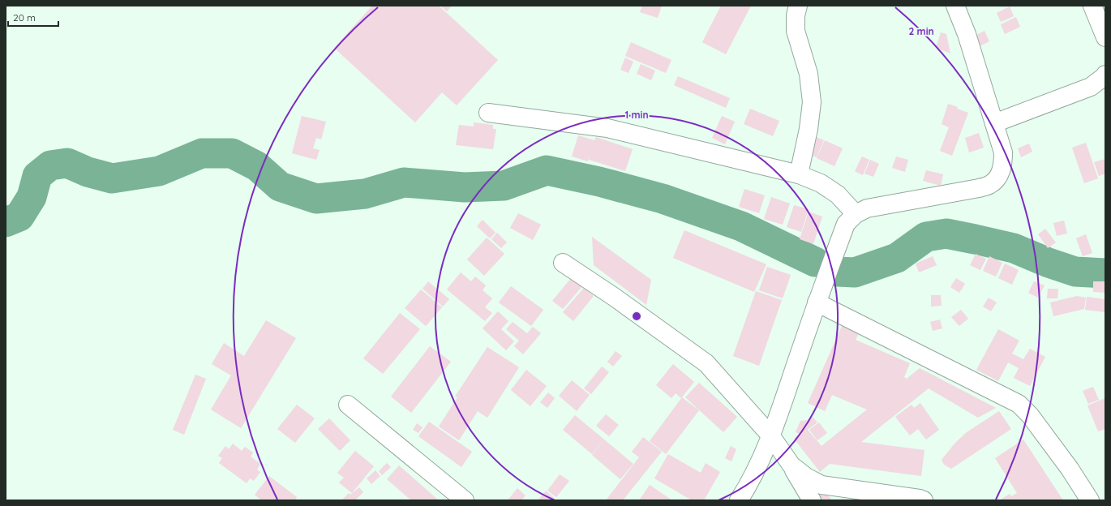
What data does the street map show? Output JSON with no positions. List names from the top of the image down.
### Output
{
  "scale_bar": "20 m",
  "rings": ["2 min", "1 min"]
}
